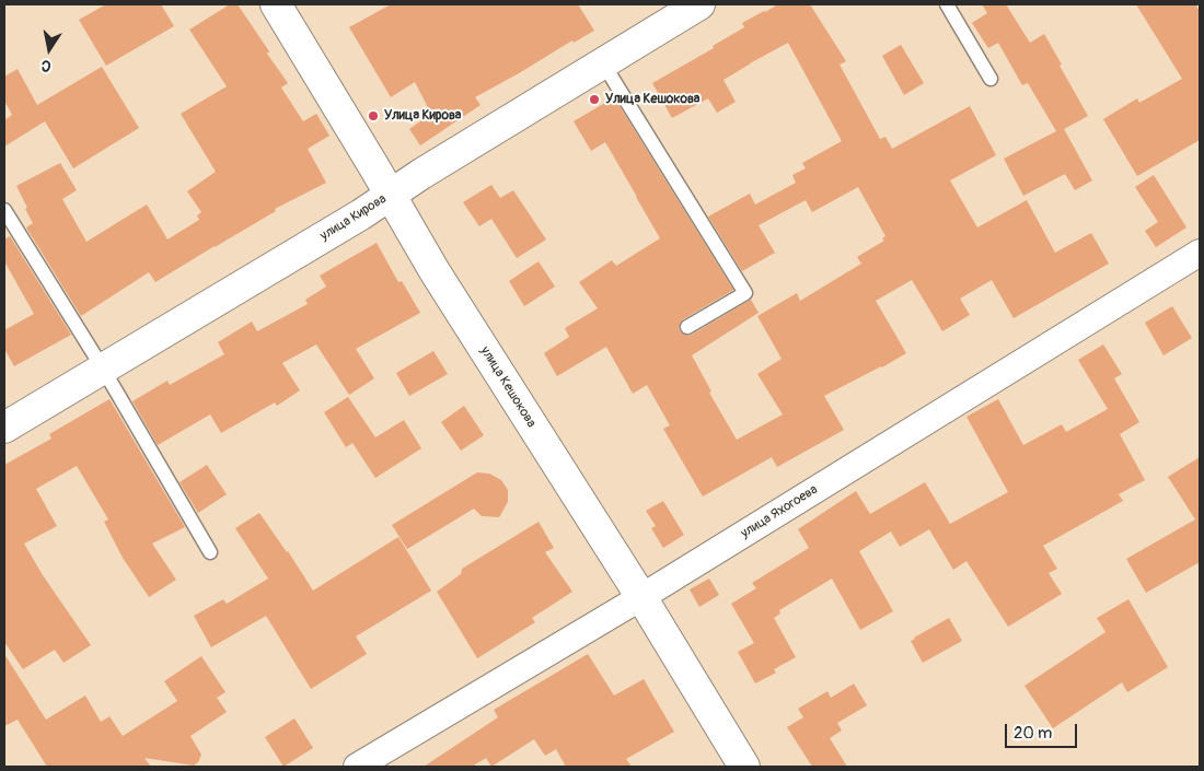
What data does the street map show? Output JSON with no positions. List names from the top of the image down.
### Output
{
  "streets": {
    "street": ["улица Кирова", "улица Кешокова", "улица Яхогоева"]
  },
  "crossings": [
    ["улица Кирова", "улица Кешокова"],
    ["улица Кешокова", "улица Яхогоева"]
  ],
  "places": ["Улица Кешокова", "Улица Кирова"],
  "scale_bar": "20 m",
  "north": "bottom"
}
